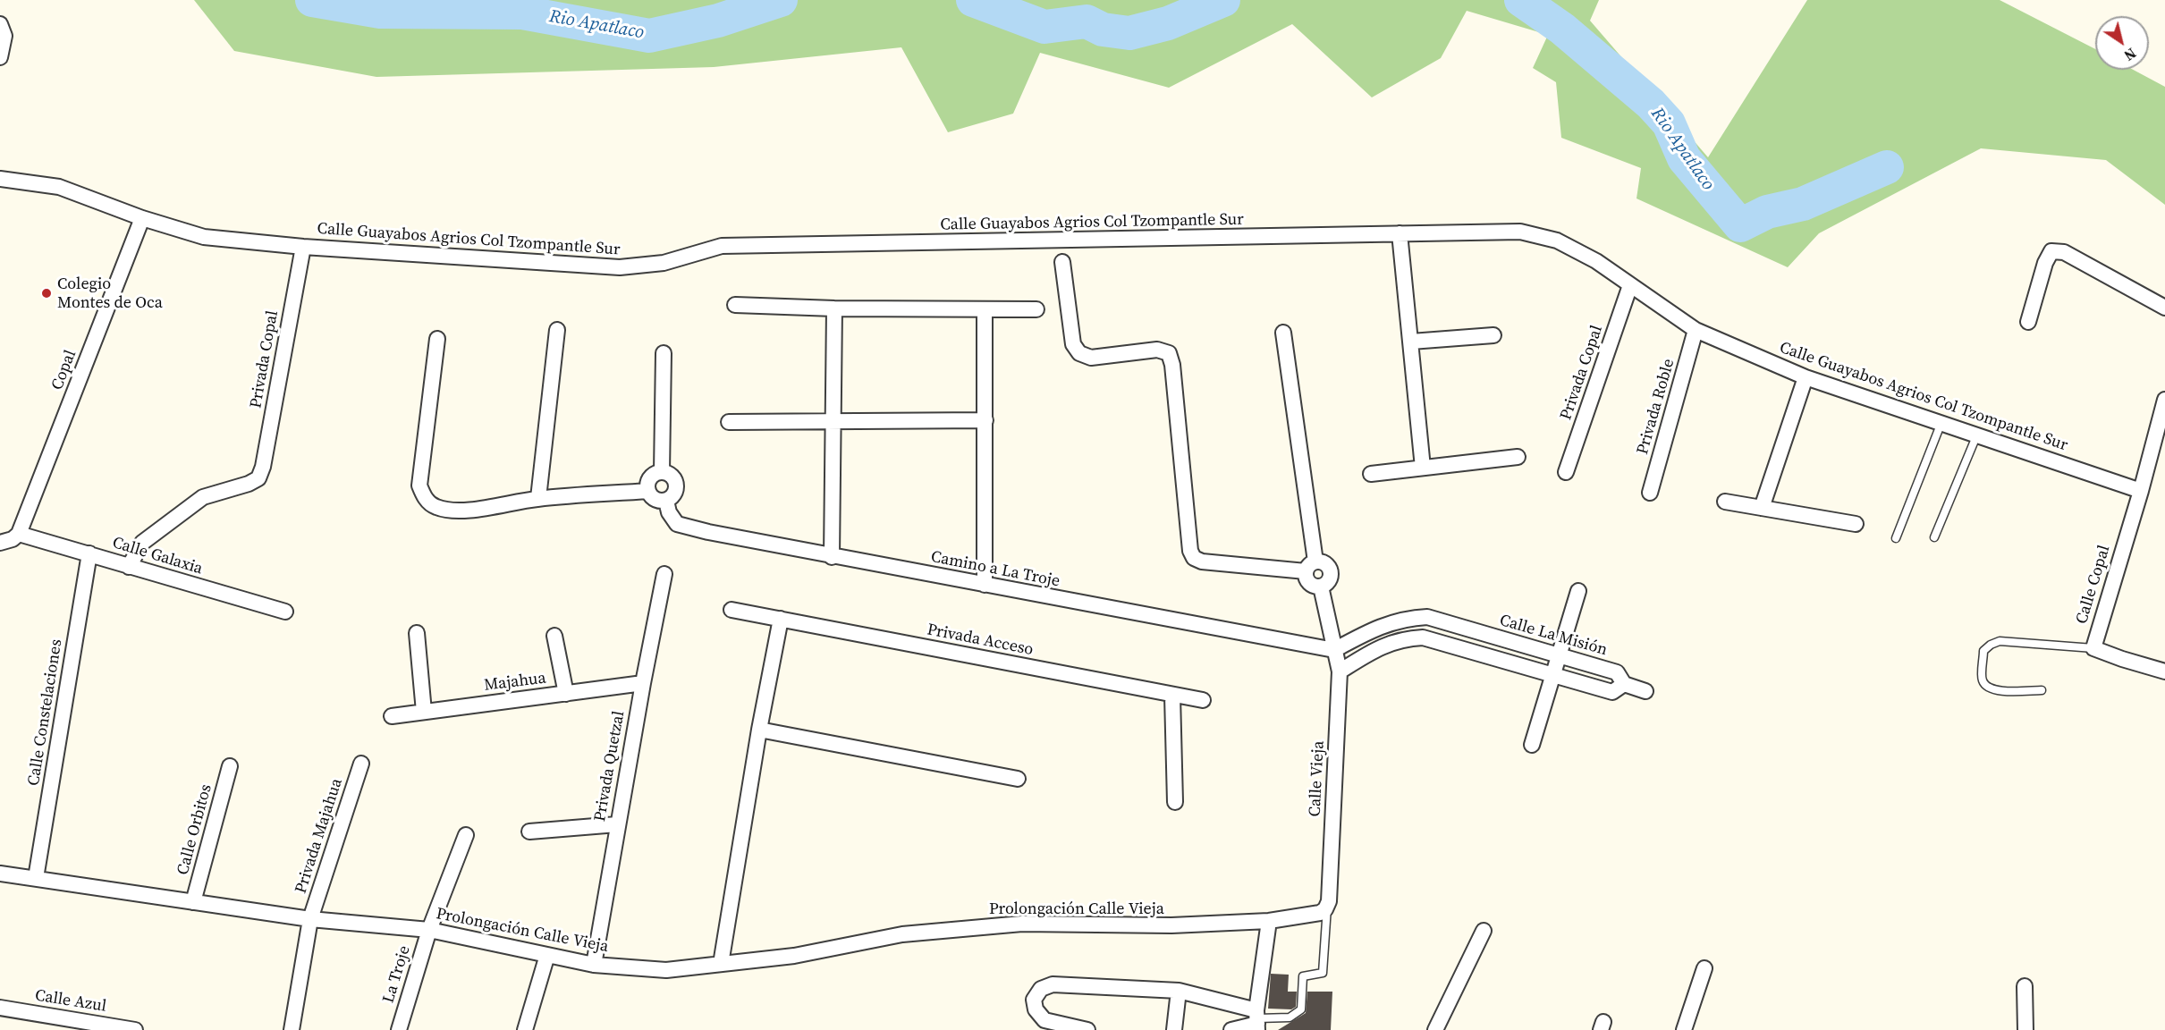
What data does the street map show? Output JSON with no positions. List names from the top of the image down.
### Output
{
  "streets": {
    "street": [
      "Calle Guayabos Agrios Col Tzompantle Sur",
      "Privada Copal",
      "Copal",
      "Privada Roble",
      "Calle Galaxia",
      "Camino a La Troje",
      "Calle Copal",
      "Calle La Misión",
      "Privada Acceso",
      "Majahua",
      "Calle Constelaciones",
      "Privada Quetzal",
      "Calle Vieja",
      "Calle Orbitos",
      "Privada Majahua",
      "Prolongación Calle Vieja",
      "La Troje",
      "Calle Azul"
    ]
  },
  "crossings": [
    ["Calle Guayabos Agrios Col Tzompantle Sur", "Privada Copal"],
    ["Calle Guayabos Agrios Col Tzompantle Sur", "Copal"],
    ["Calle Guayabos Agrios Col Tzompantle Sur", "Privada Roble"],
    ["Calle Guayabos Agrios Col Tzompantle Sur", "Calle Copal"],
    ["Privada Copal", "Calle Galaxia"],
    ["Copal", "Calle Galaxia"],
    ["Calle Galaxia", "Calle Constelaciones"],
    ["Camino a La Troje", "Calle La Misión"],
    ["Camino a La Troje", "Calle Vieja"],
    ["Calle La Misión", "Calle Vieja"],
    ["Majahua", "Privada Quetzal"],
    ["Calle Constelaciones", "Prolongación Calle Vieja"],
    ["Privada Quetzal", "Prolongación Calle Vieja"],
    ["Calle Vieja", "Prolongación Calle Vieja"],
    ["Calle Orbitos", "Prolongación Calle Vieja"],
    ["Privada Majahua", "Prolongación Calle Vieja"],
    ["Prolongación Calle Vieja", "La Troje"]
  ],
  "water": ["Rio Apatlaco"],
  "places": ["Colegio Montes de Oca"],
  "north": "bottom right"
}
